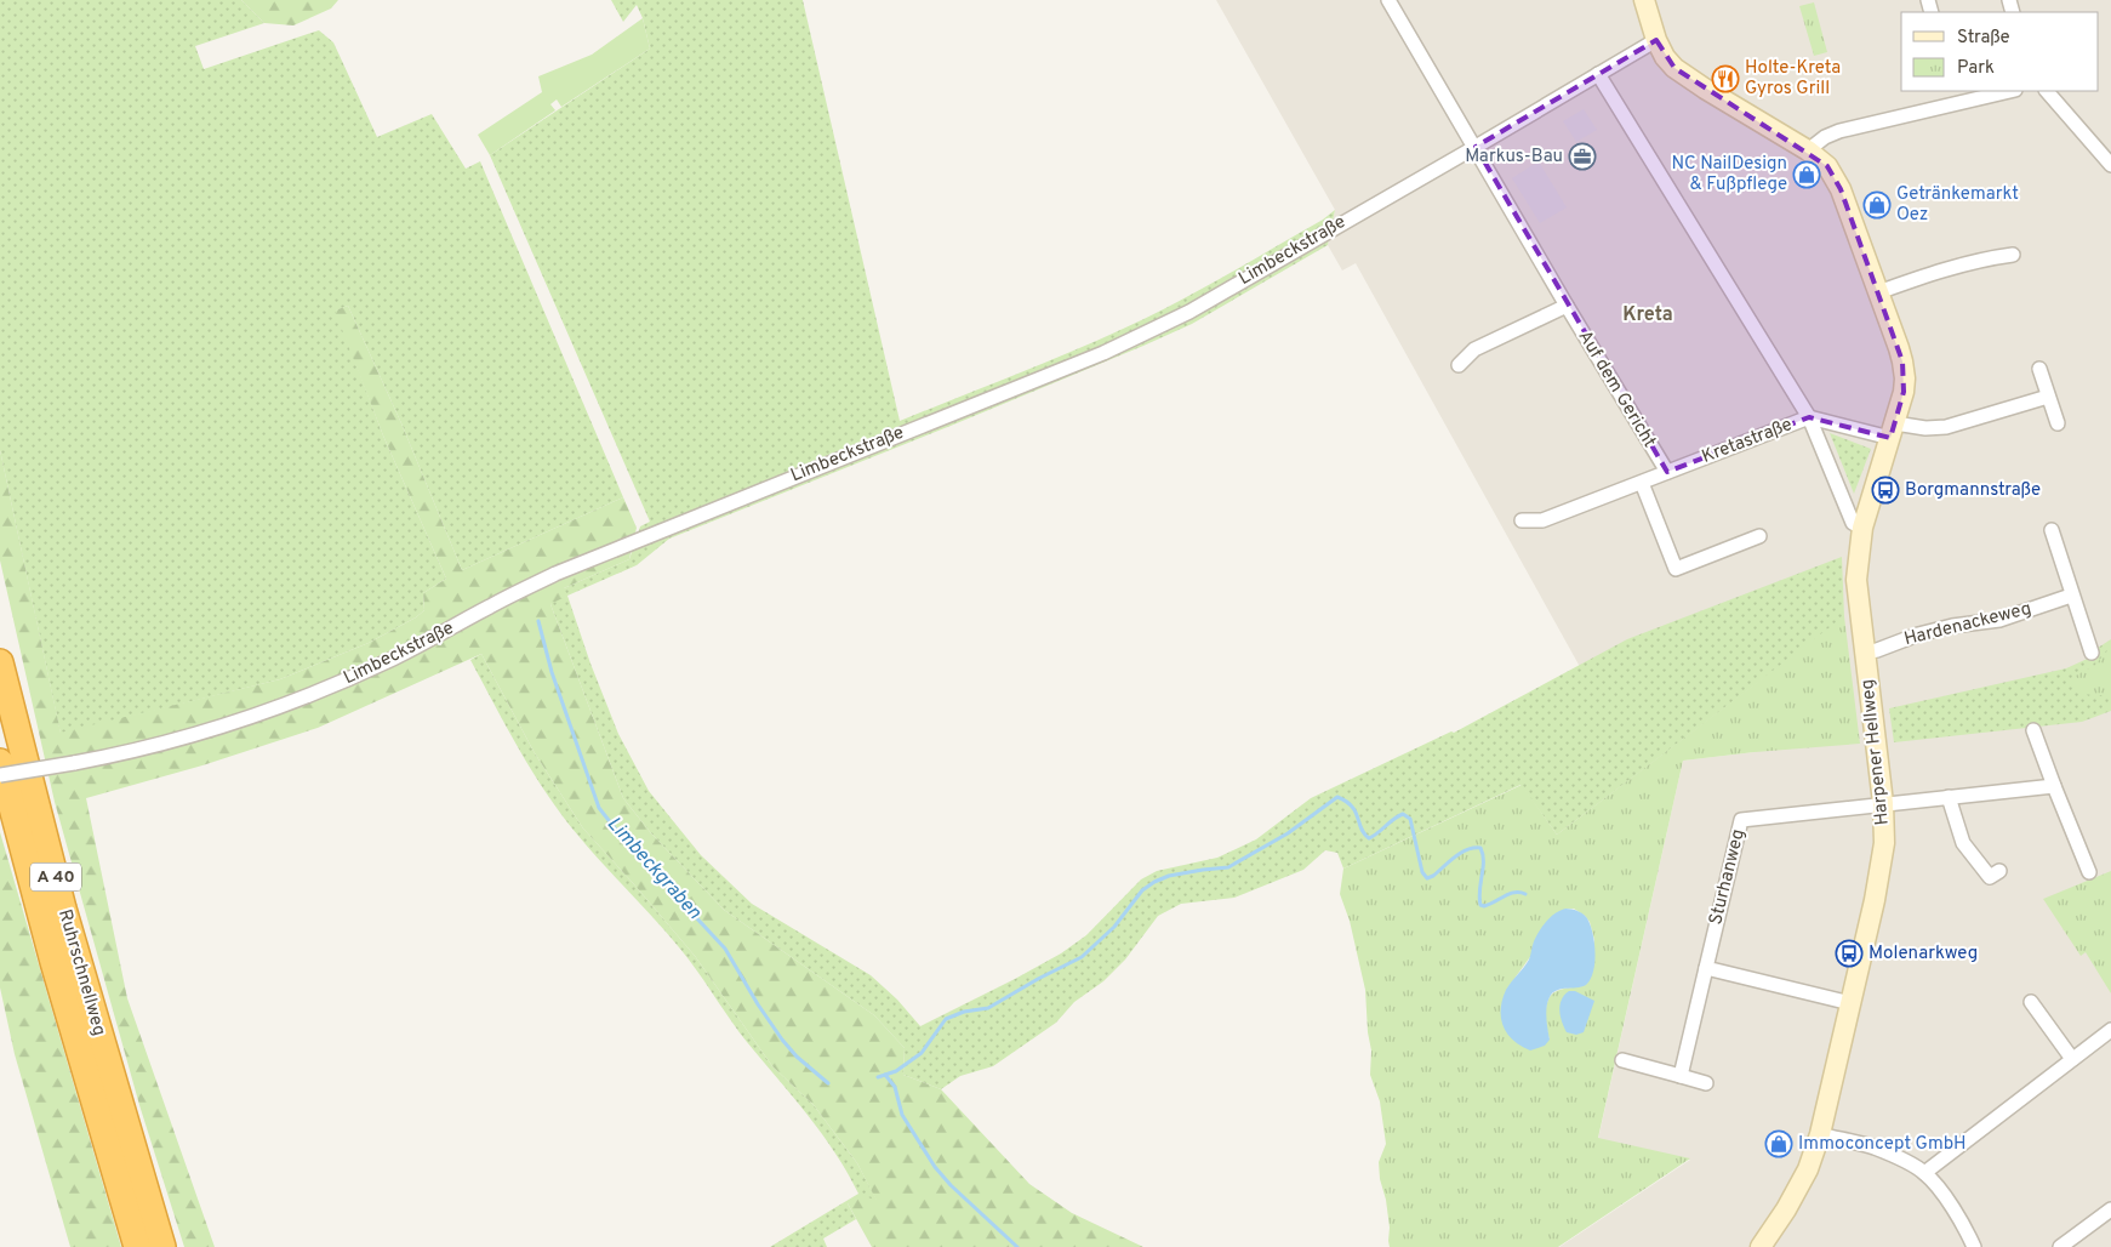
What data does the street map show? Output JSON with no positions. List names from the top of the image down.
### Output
{
  "streets": {
    "highway": ["A 40", "Ruhrschnellweg"],
    "street": [
      "Limbeckstraße",
      "Auf dem Gericht",
      "Kretastraße",
      "Hardenackeweg",
      "Harpener Hellweg",
      "Sturhanweg"
    ]
  },
  "crossings": [
    ["Limbeckstraße", "Auf dem Gericht"],
    ["Limbeckstraße", "Harpener Hellweg"],
    ["Auf dem Gericht", "Kretastraße"],
    ["Kretastraße", "Harpener Hellweg"],
    ["Hardenackeweg", "Harpener Hellweg"],
    ["Harpener Hellweg", "Sturhanweg"]
  ],
  "districts": ["Kreta"],
  "water": ["Limbeckgraben"],
  "places": {
    "restaurant": ["Holte-Kreta Gyros Grill"],
    "office": ["Markus-Bau"],
    "shop": ["NC NailDesign & Fußpflege", "Getränkemarkt Oez", "Immoconcept GmbH"],
    "bus stop": ["Borgmannstraße", "Molenarkweg"]
  },
  "legend": ["Straße", "Park"]
}
